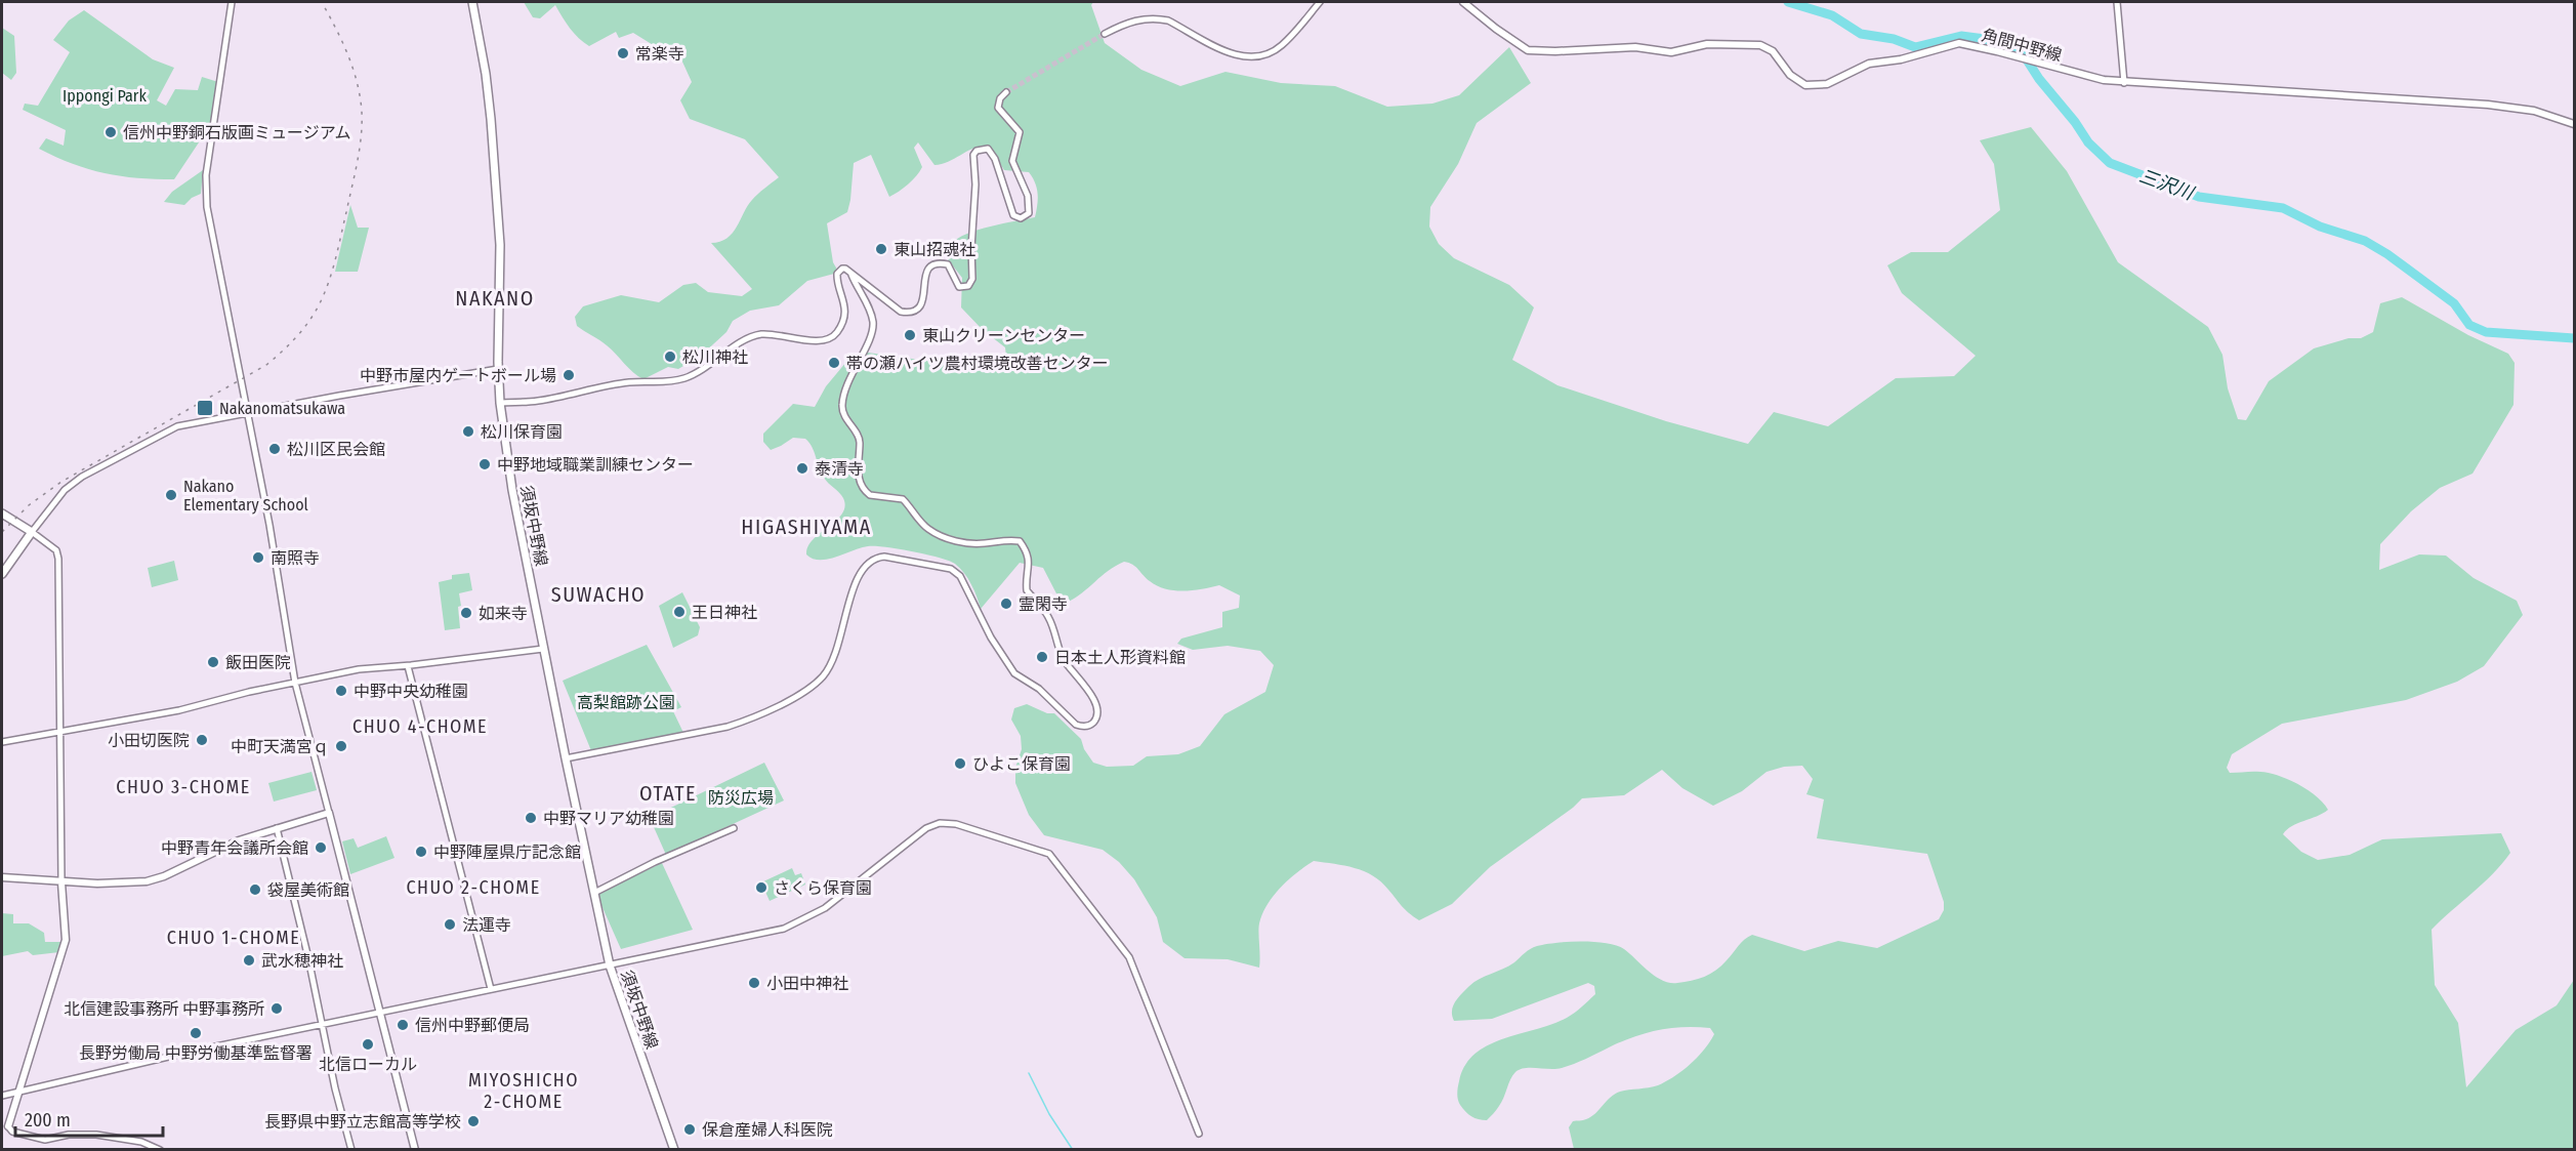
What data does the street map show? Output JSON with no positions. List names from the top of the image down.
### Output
{
  "streets": {
    "main road": ["角間中野線", "須坂中野線"]
  },
  "districts": [
    "NAKANO",
    "HIGASHIYAMA",
    "SUWACHO",
    "CHUO 4-CHOME",
    "CHUO 3-CHOME",
    "OTATE",
    "CHUO 2-CHOME",
    "CHUO 1-CHOME",
    "MIYOSHICHO 2-CHOME"
  ],
  "water": ["三沢川"],
  "parks": ["Ippongi Park", "高梨館跡公園", "防災広場"],
  "places": {
    "other": [
      "常楽寺",
      "信州中野銅石版画ミュージアム",
      "東山招魂社",
      "東山クリーンセンター",
      "松川神社",
      "帯の瀬ハイツ農村環境改善センター",
      "中野市屋内ゲートボール場",
      "松川保育園",
      "松川区民会館",
      "中野地域職業訓練センター",
      "泰清寺",
      "Nakano Elementary School",
      "南照寺",
      "霊閑寺",
      "王日神社",
      "如来寺",
      "日本土人形資料館",
      "飯田医院",
      "中野中央幼稚園",
      "小田切医院",
      "中町天満宮ｑ",
      "ひよこ保育園",
      "中野マリア幼稚園",
      "中野青年会議所会館",
      "中野陣屋県庁記念館",
      "さくら保育園",
      "袋屋美術館",
      "法運寺",
      "武水穂神社",
      "小田中神社",
      "北信建設事務所 中野事務所",
      "信州中野郵便局",
      "長野労働局 中野労働基準監督署",
      "北信ローカル",
      "長野県中野立志館高等学校",
      "保倉産婦人科医院"
    ],
    "transit": ["Nakanomatsukawa"]
  },
  "scale_bar": "200 m"
}
